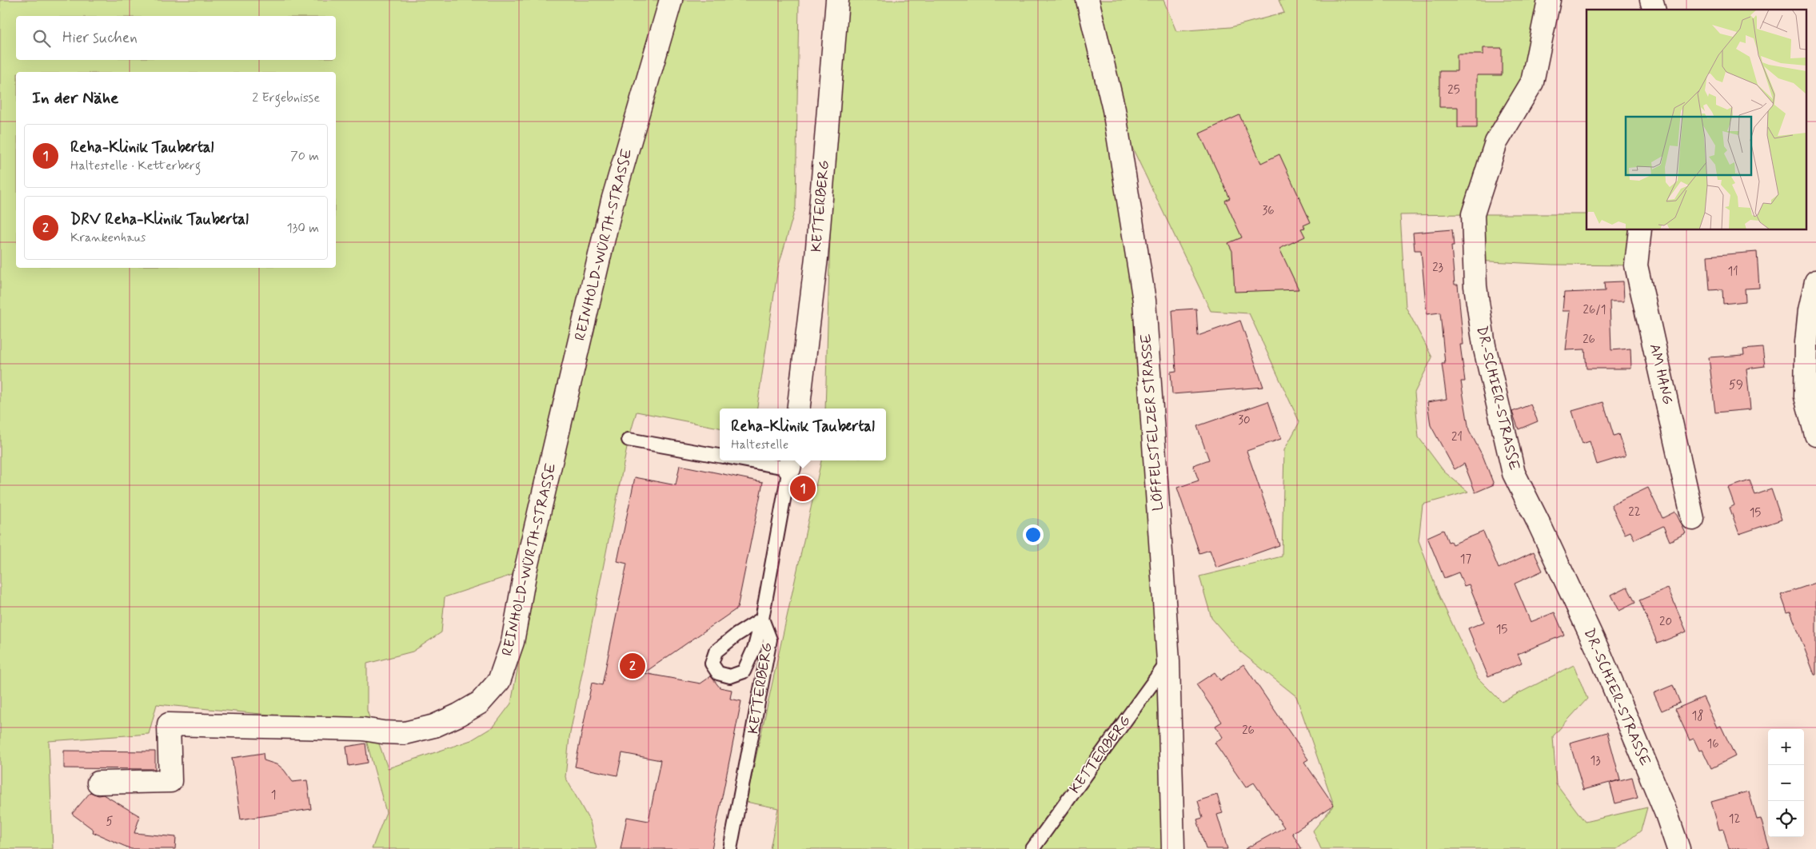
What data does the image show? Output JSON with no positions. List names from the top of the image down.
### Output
{
  "streets": {
    "street": [
      "KETTERBERG",
      "REINHOLD-WÜRTH-STRASSE",
      "AM HANG",
      "DR.-SCHIER-STRASSE",
      "LÖFFELSTELZER STRASSE"
    ]
  },
  "crossings": [
    ["KETTERBERG", "LÖFFELSTELZER STRASSE"]
  ],
  "house_numbers": [
    "25",
    "36",
    "23",
    "11",
    "26/1",
    "26",
    "59",
    "30",
    "21",
    "22",
    "15",
    "17",
    "20",
    "15",
    "18",
    "26",
    "16",
    "13",
    "1",
    "12",
    "5"
  ],
  "page": {
    "search": "Hier suchen",
    "heading": ["In der Nähe", "2 Ergebnisse"],
    "list": [
      {
        "mark": "1",
        "name": "Reha-Klinik Taubertal",
        "note": "Haltestelle · Ketterberg",
        "value": "70 m"
      },
      {
        "mark": "2",
        "name": "DRV Reha-Klinik Taubertal",
        "note": "Krankenhaus",
        "value": "130 m"
      }
    ],
    "popup": ["Reha-Klinik Taubertal", "Haltestelle"],
    "pins": ["1", "2"],
    "map_buttons": ["+", "−"]
  }
}
